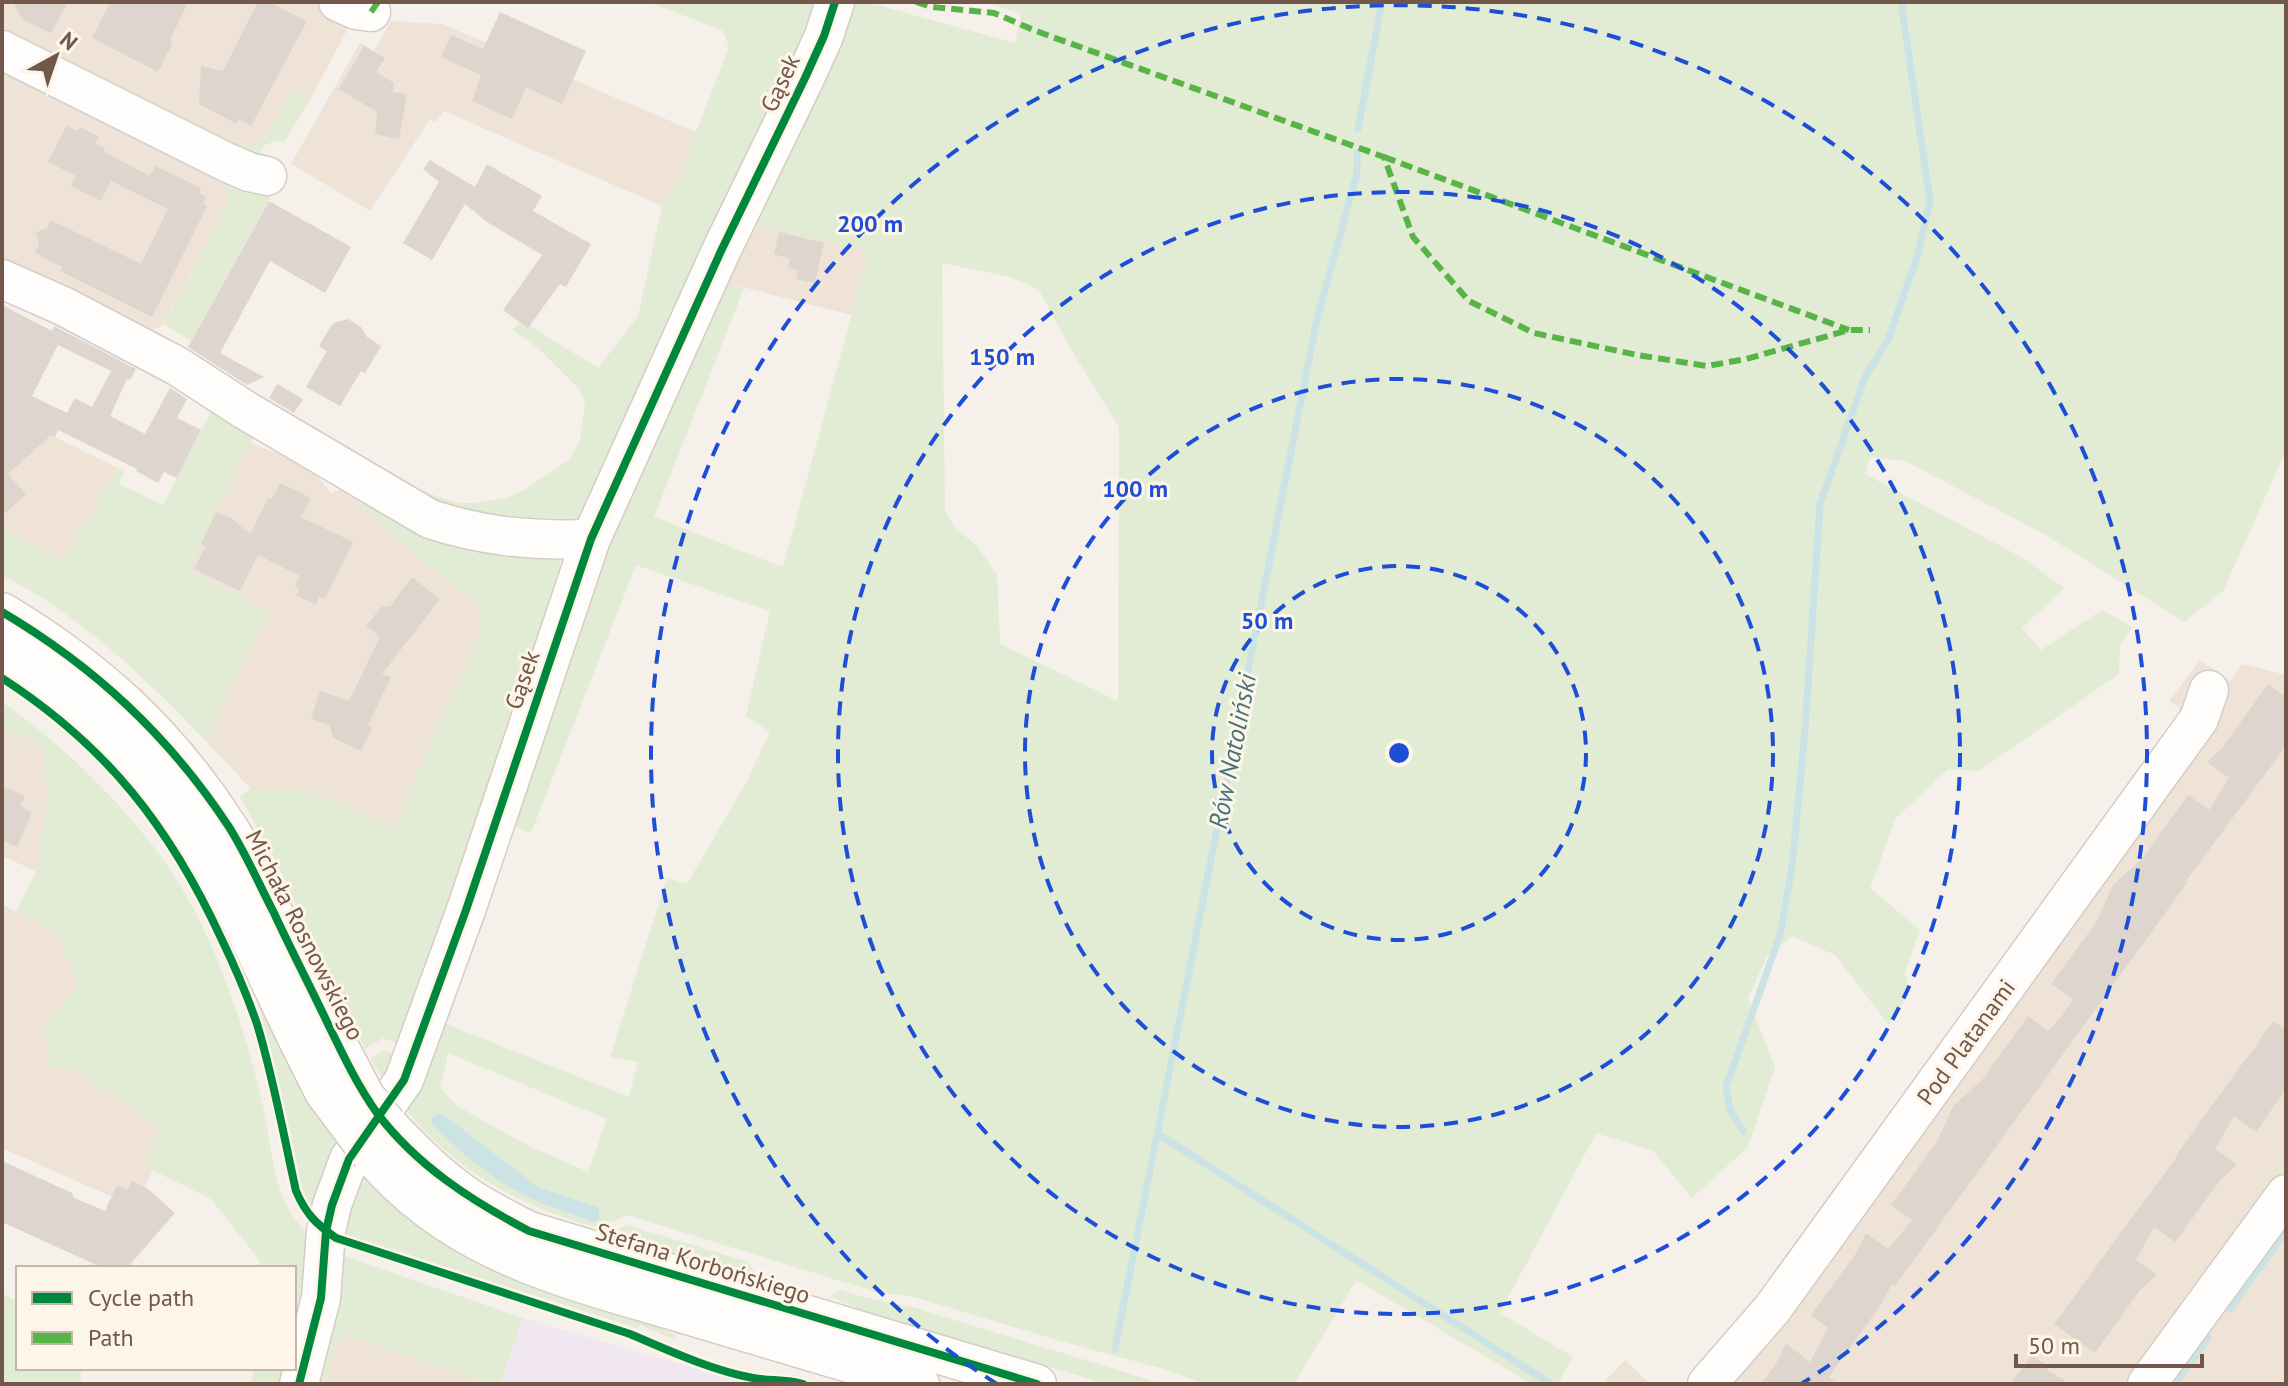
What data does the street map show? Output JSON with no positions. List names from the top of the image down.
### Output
{
  "streets": {
    "street": [
      "Gąsek",
      "Michała Rosnowskiego",
      "Pod Platanami",
      "Stefana Korbońskiego"
    ]
  },
  "crossings": [
    ["Michała Rosnowskiego", "Stefana Korbońskiego"]
  ],
  "water": ["Rów Natoliński"],
  "legend": ["Cycle path", "Path"],
  "scale_bar": "50 m",
  "north": "top right",
  "rings": [
    "200 m",
    "150 m",
    "100 m",
    "50 m"
  ]
}
